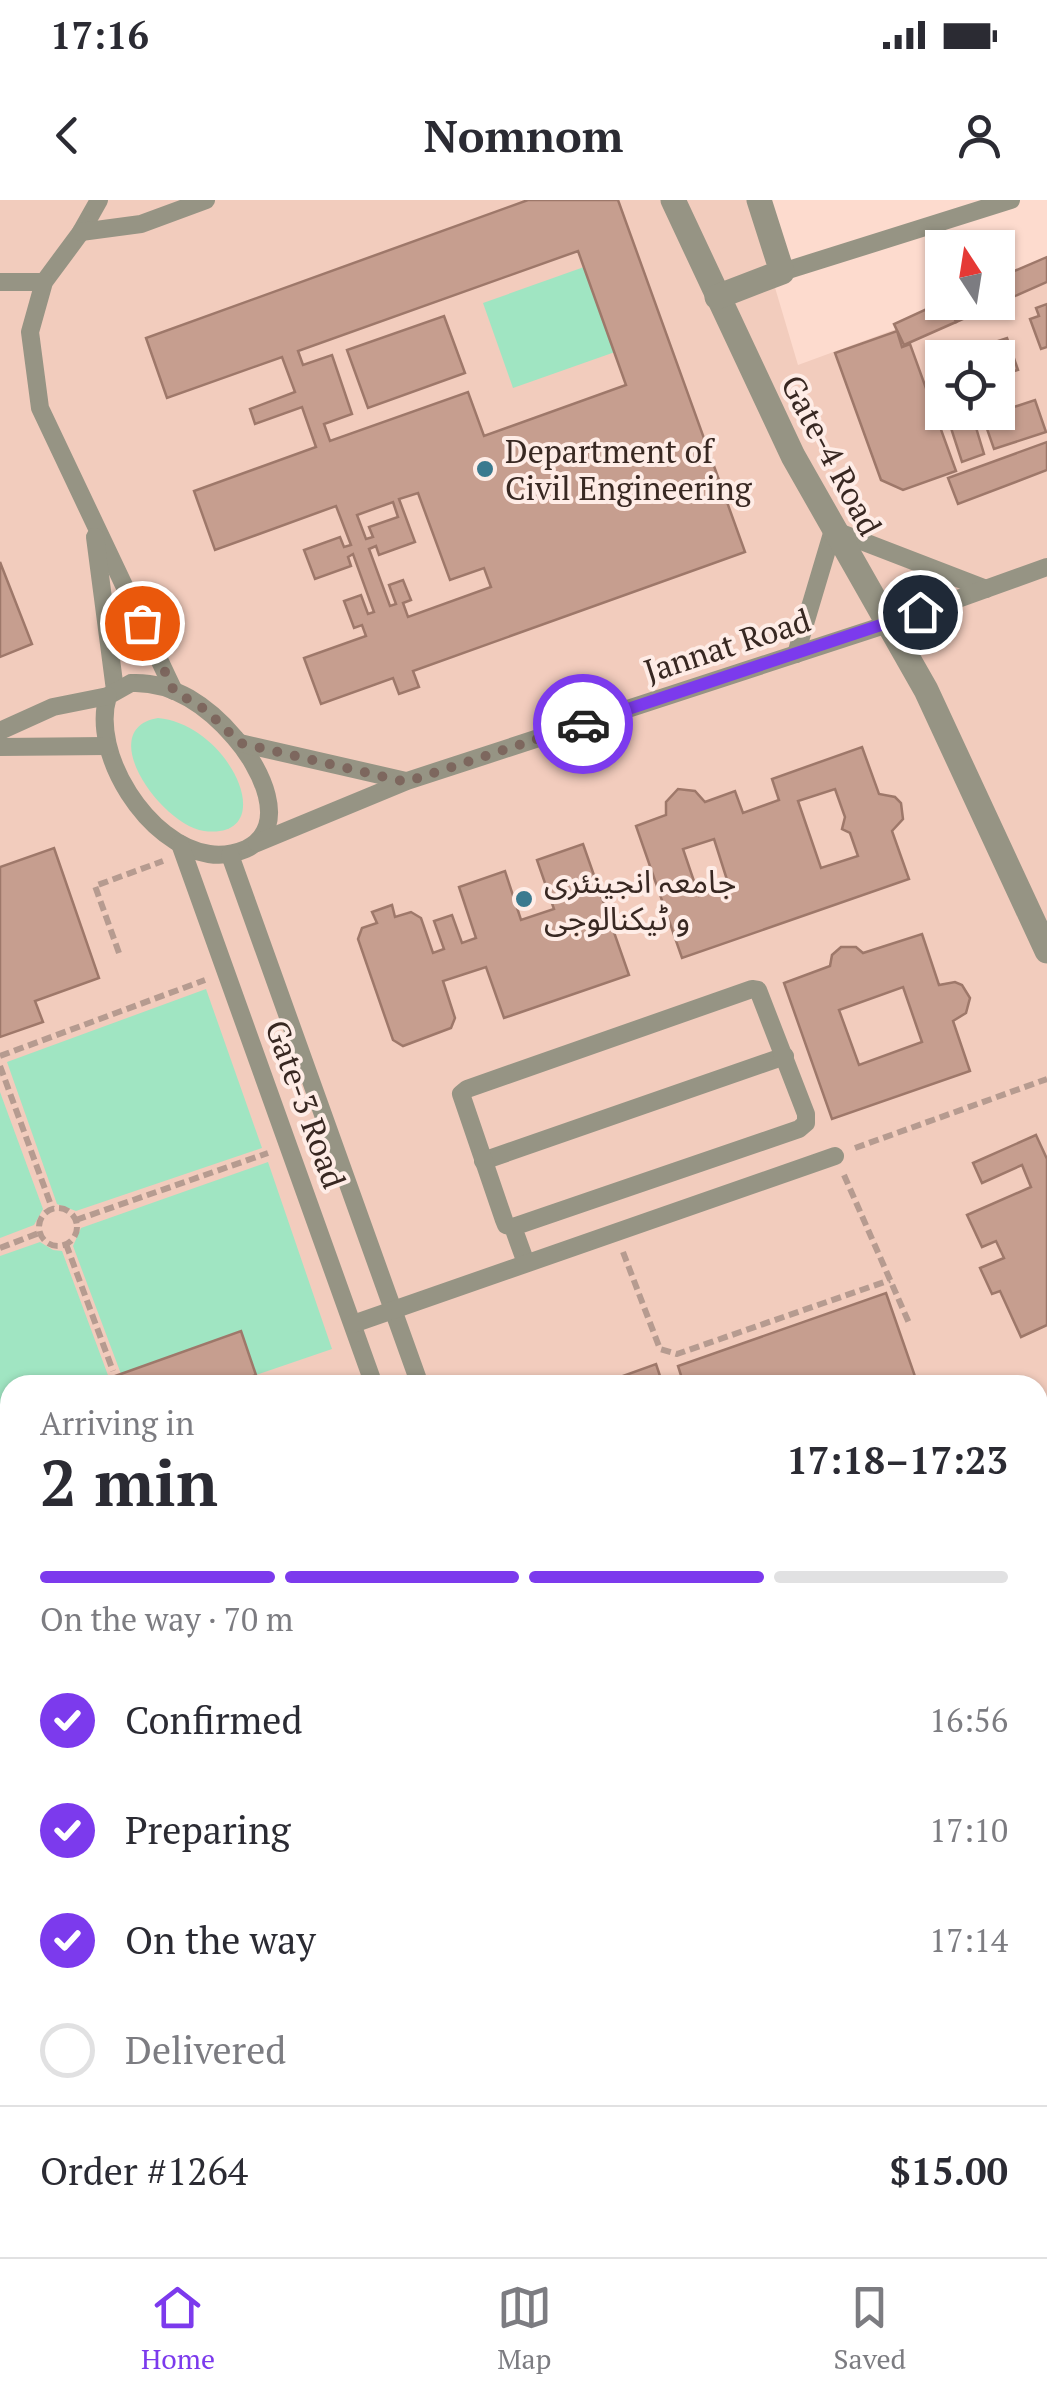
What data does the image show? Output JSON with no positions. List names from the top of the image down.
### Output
{
  "streets": {
    "street": ["Gate-4 Road"],
    "lane": ["Jannat Road", "Gate-3 Road"]
  },
  "crossings": [
    ["Gate-4 Road", "Jannat Road"],
    ["Jannat Road", "Gate-3 Road"]
  ],
  "places": ["Department of Civil Engineering", "جامعہ انجینئری و ٹیکنالوجی"],
  "north": "top",
  "page": {
    "status": "17:16",
    "header": "Nomnom",
    "heading": ["2 min", "Arriving in", "17:18–17:23"],
    "panel": ["Order #1264", "$15.00"],
    "bar": "On the way · 70 m",
    "list": [
      ["Confirmed", "16:56"],
      ["Preparing", "17:10"],
      ["On the way", "17:14"],
      "Delivered"
    ],
    "tabs": ["Home", "Map", "Saved"]
  }
}
